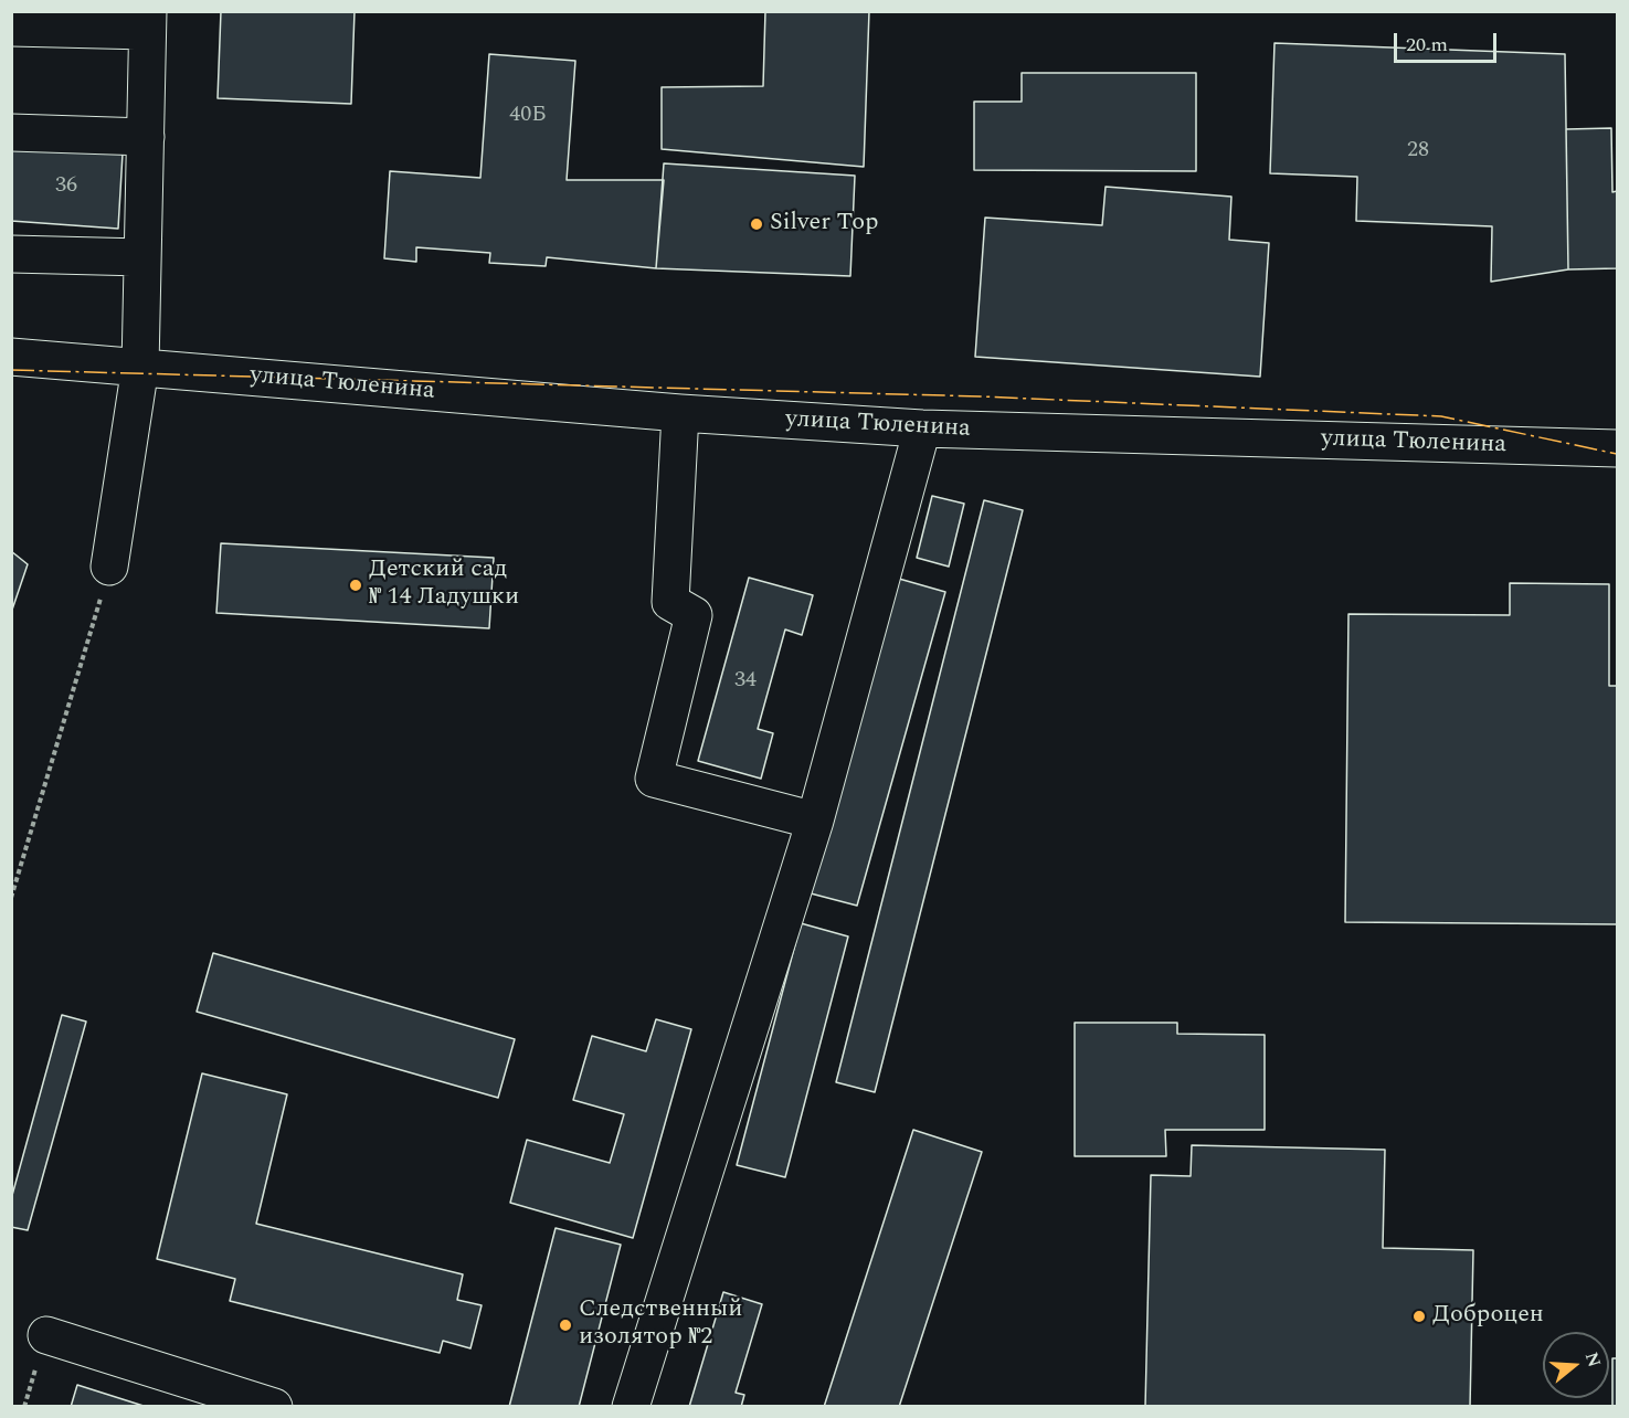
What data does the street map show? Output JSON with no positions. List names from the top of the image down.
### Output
{
  "streets": {
    "street": ["улица Тюленина"]
  },
  "places": [
    "Silver Top",
    "Детский сад № 14 Ладушки",
    "Доброцен",
    "Следственный изолятор №2"
  ],
  "house_numbers": [
    "40Б",
    "28",
    "36",
    "34"
  ],
  "scale_bar": "20 m",
  "north": "right"
}
